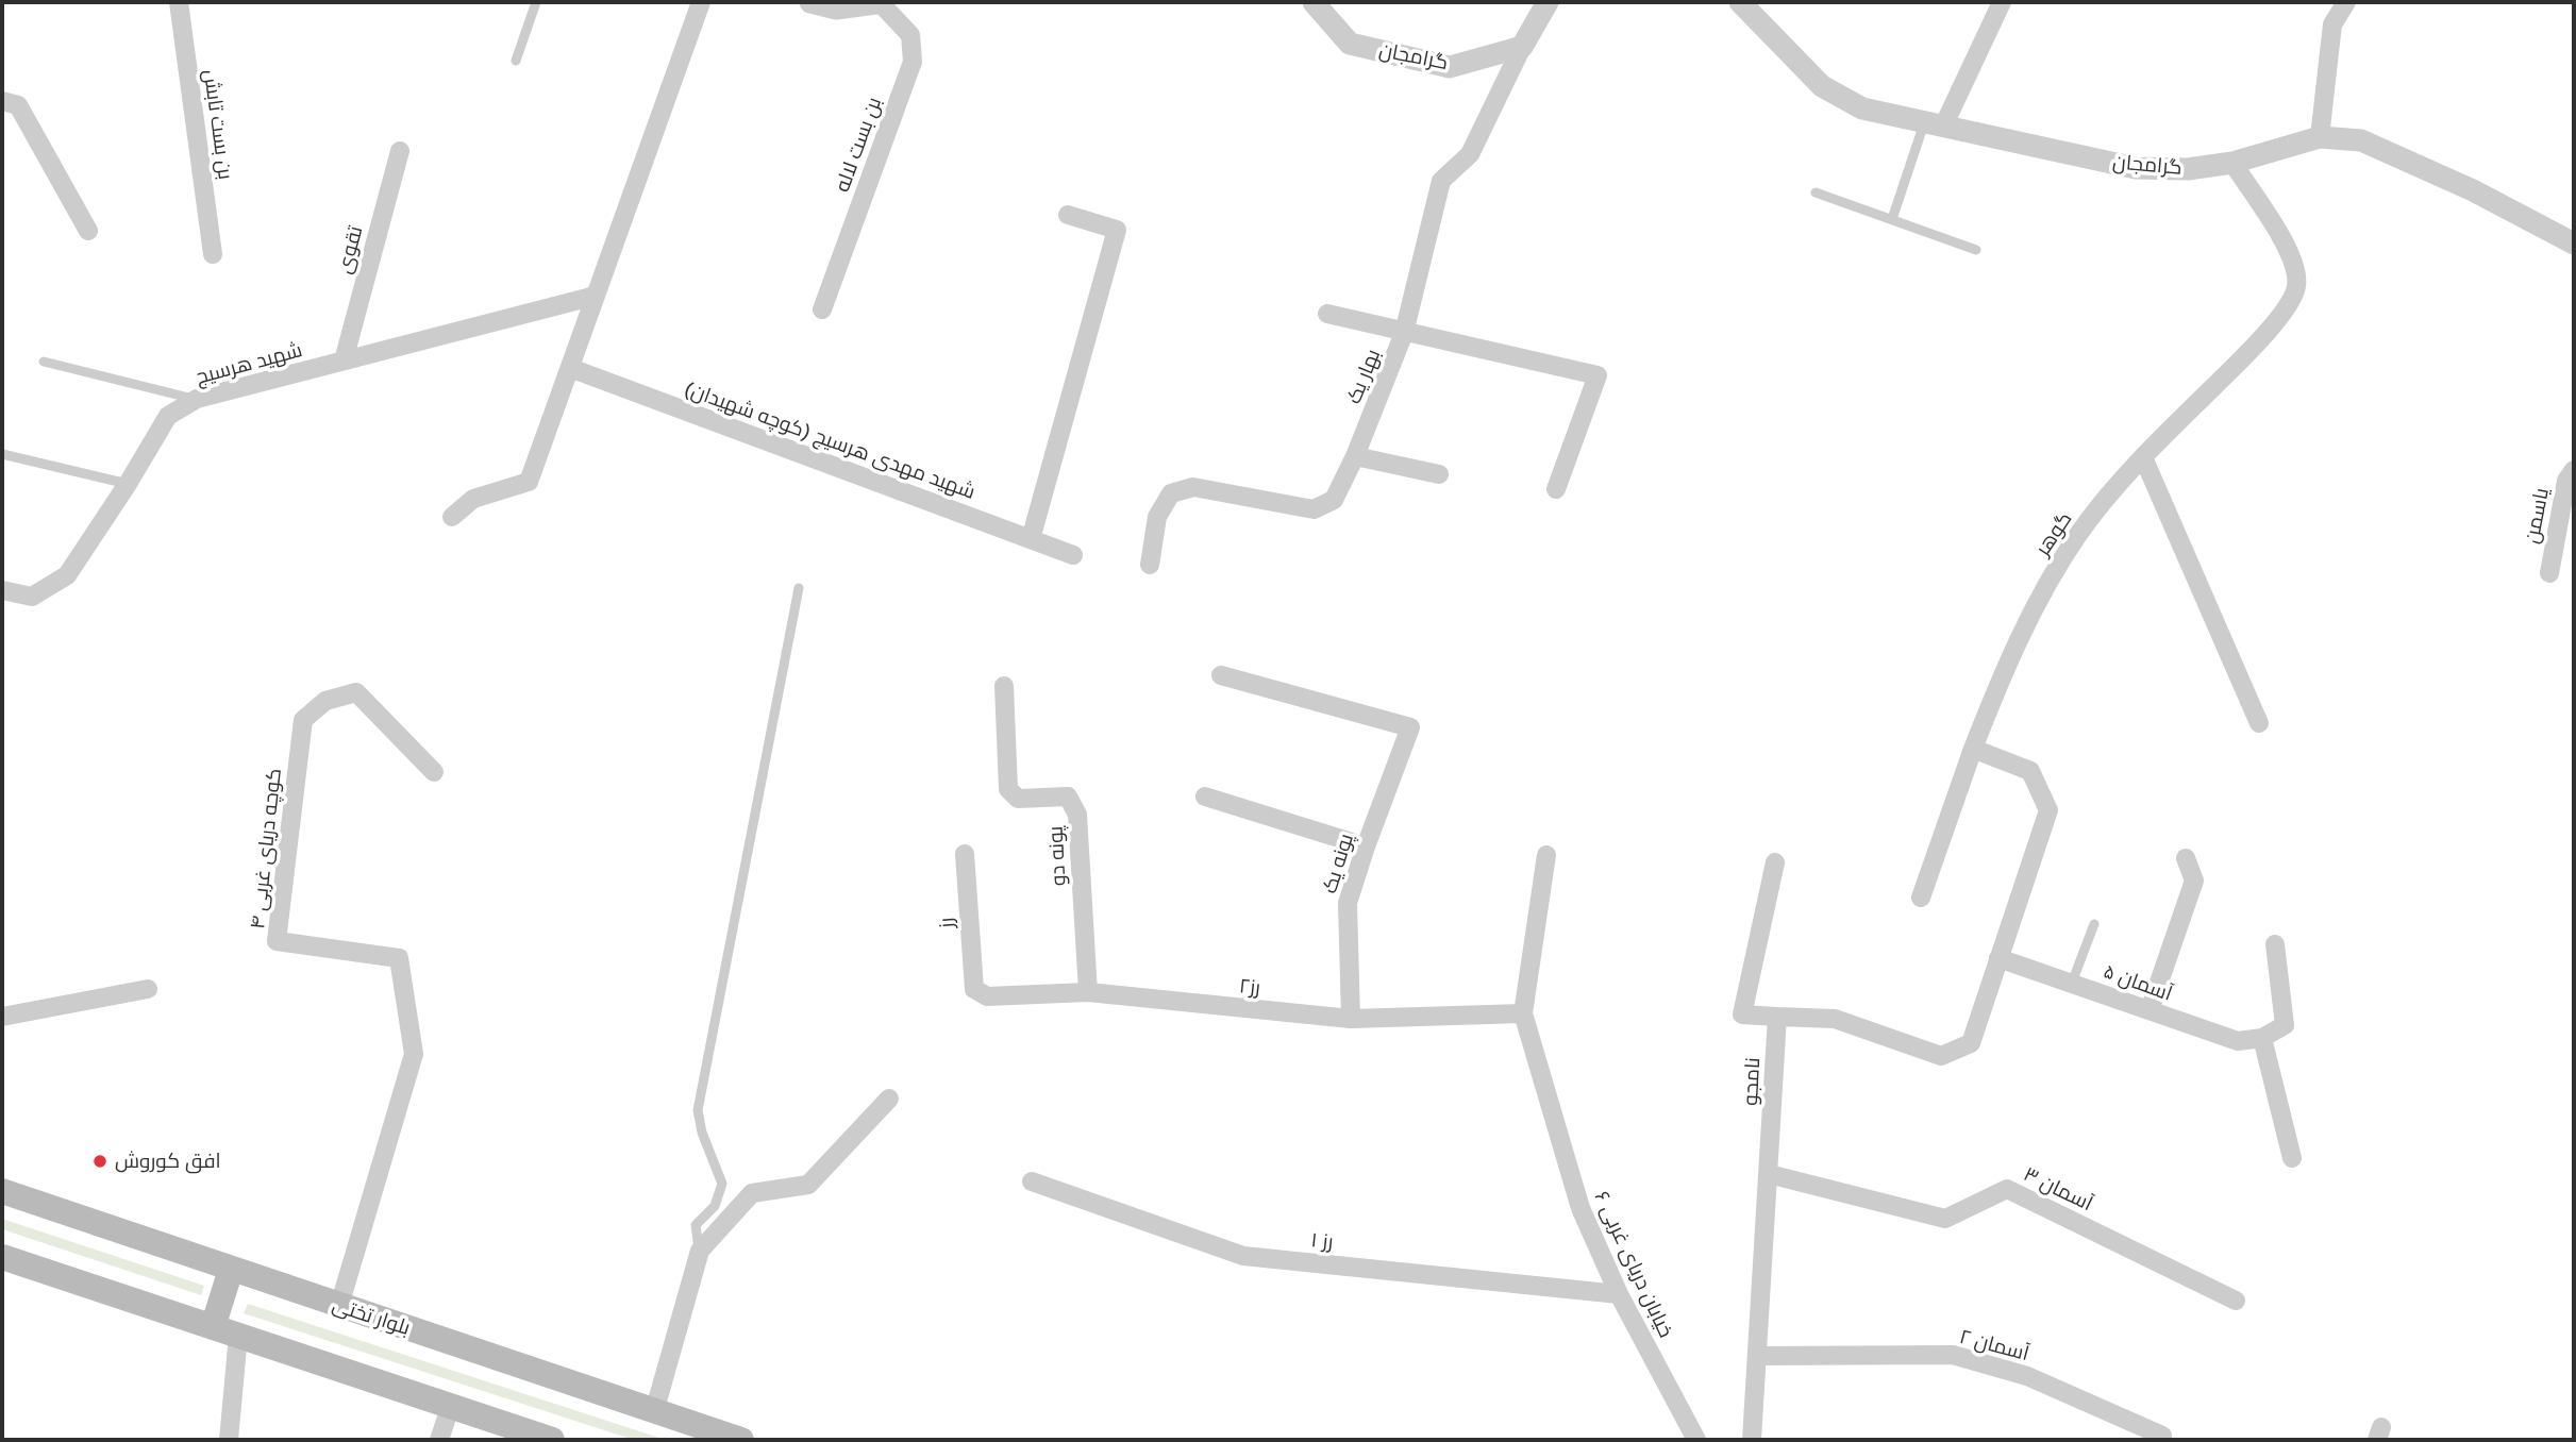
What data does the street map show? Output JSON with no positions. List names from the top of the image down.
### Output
{
  "streets": {
    "main road": ["بلوار تختی"],
    "street": [
      "گرامجان",
      "بن بست تابش",
      "بن بست لاله",
      "تقوی",
      "شهید هرسیج",
      "بهار یک",
      "شهید مهدی هرسیج (کوچه شهیدان)",
      "یاسمن",
      "گوهر",
      "کوچه دریای غربی ۴",
      "پونه دو",
      "پونه یک",
      "رز",
      "آسمان ۵",
      "رز۲",
      "نامجو",
      "آسمان ۳",
      "رز ۱",
      "خیابان دریای غربی ۶",
      "آسمان ۲"
    ]
  },
  "crossings": [
    ["گرامجان", "بهار یک"],
    ["گرامجان", "گوهر"],
    ["تقوی", "شهید هرسیج"],
    ["کوچه دریای غربی ۴", "بلوار تختی"],
    ["پونه دو", "رز۲"],
    ["پونه یک", "رز۲"],
    ["رز", "رز۲"],
    ["رز۲", "خیابان دریای غربی ۶"],
    ["نامجو", "آسمان ۳"],
    ["نامجو", "آسمان ۲"],
    ["رز ۱", "خیابان دریای غربی ۶"]
  ],
  "places": ["افق کوروش"]
}
